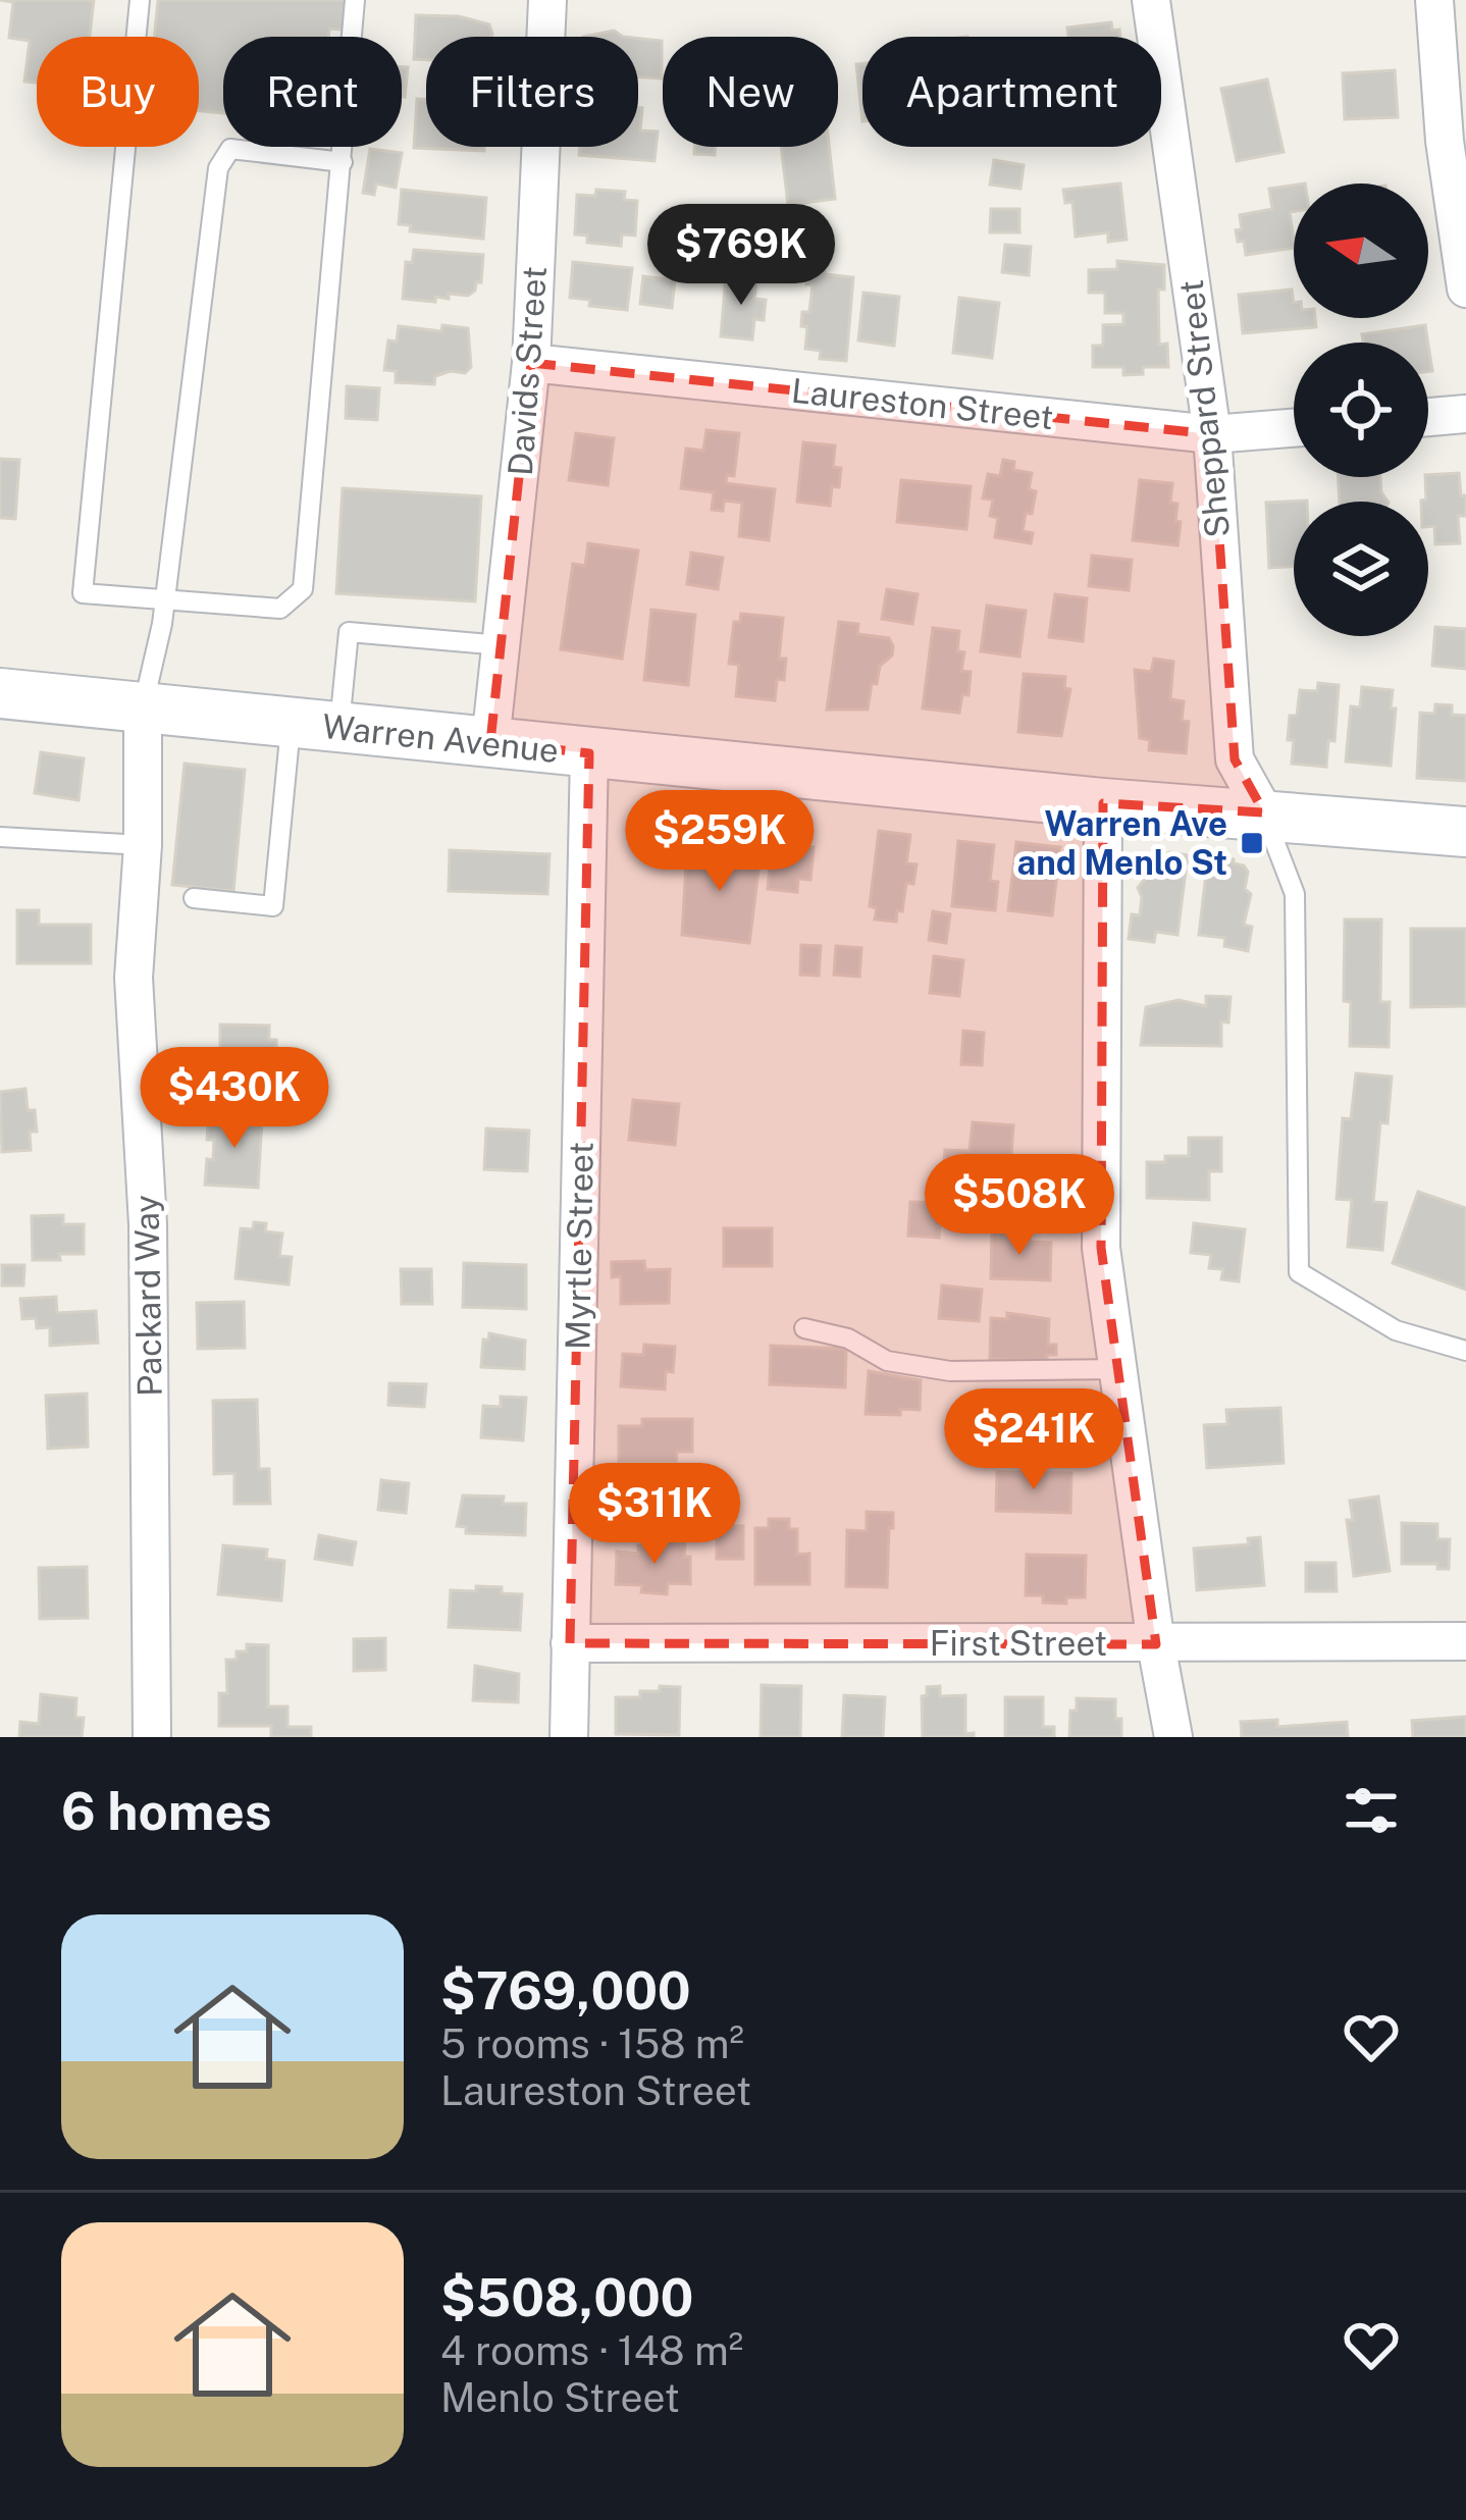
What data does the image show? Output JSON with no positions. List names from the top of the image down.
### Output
{
  "streets": {
    "main road": ["Warren Avenue"],
    "street": [
      "Davids Street",
      "Laureston Street",
      "Sheppard Street",
      "Myrtle Street",
      "Packard Way",
      "First Street"
    ]
  },
  "crossings": [
    ["Davids Street", "Laureston Street"],
    ["Davids Street", "Warren Avenue"],
    ["Laureston Street", "Sheppard Street"],
    ["Sheppard Street", "Warren Avenue"],
    ["Warren Avenue", "Myrtle Street"],
    ["Warren Avenue", "Packard Way"],
    ["Myrtle Street", "First Street"]
  ],
  "places": {
    "transit": ["Warren Ave and Menlo St"]
  },
  "north": "left",
  "page": {
    "chip": [
      "Buy",
      "Rent",
      "Filters",
      "New",
      "Apartment"
    ],
    "price": [
      "$769K",
      "$259K",
      "$430K",
      "$508K",
      "$241K",
      "$311K"
    ],
    "heading": "6 homes",
    "list": [
      {
        "name": "$769,000",
        "note": "5 rooms · 158 m² · Laureston Street"
      },
      {
        "name": "$508,000",
        "note": "4 rooms · 148 m² · Menlo Street"
      }
    ]
  }
}
